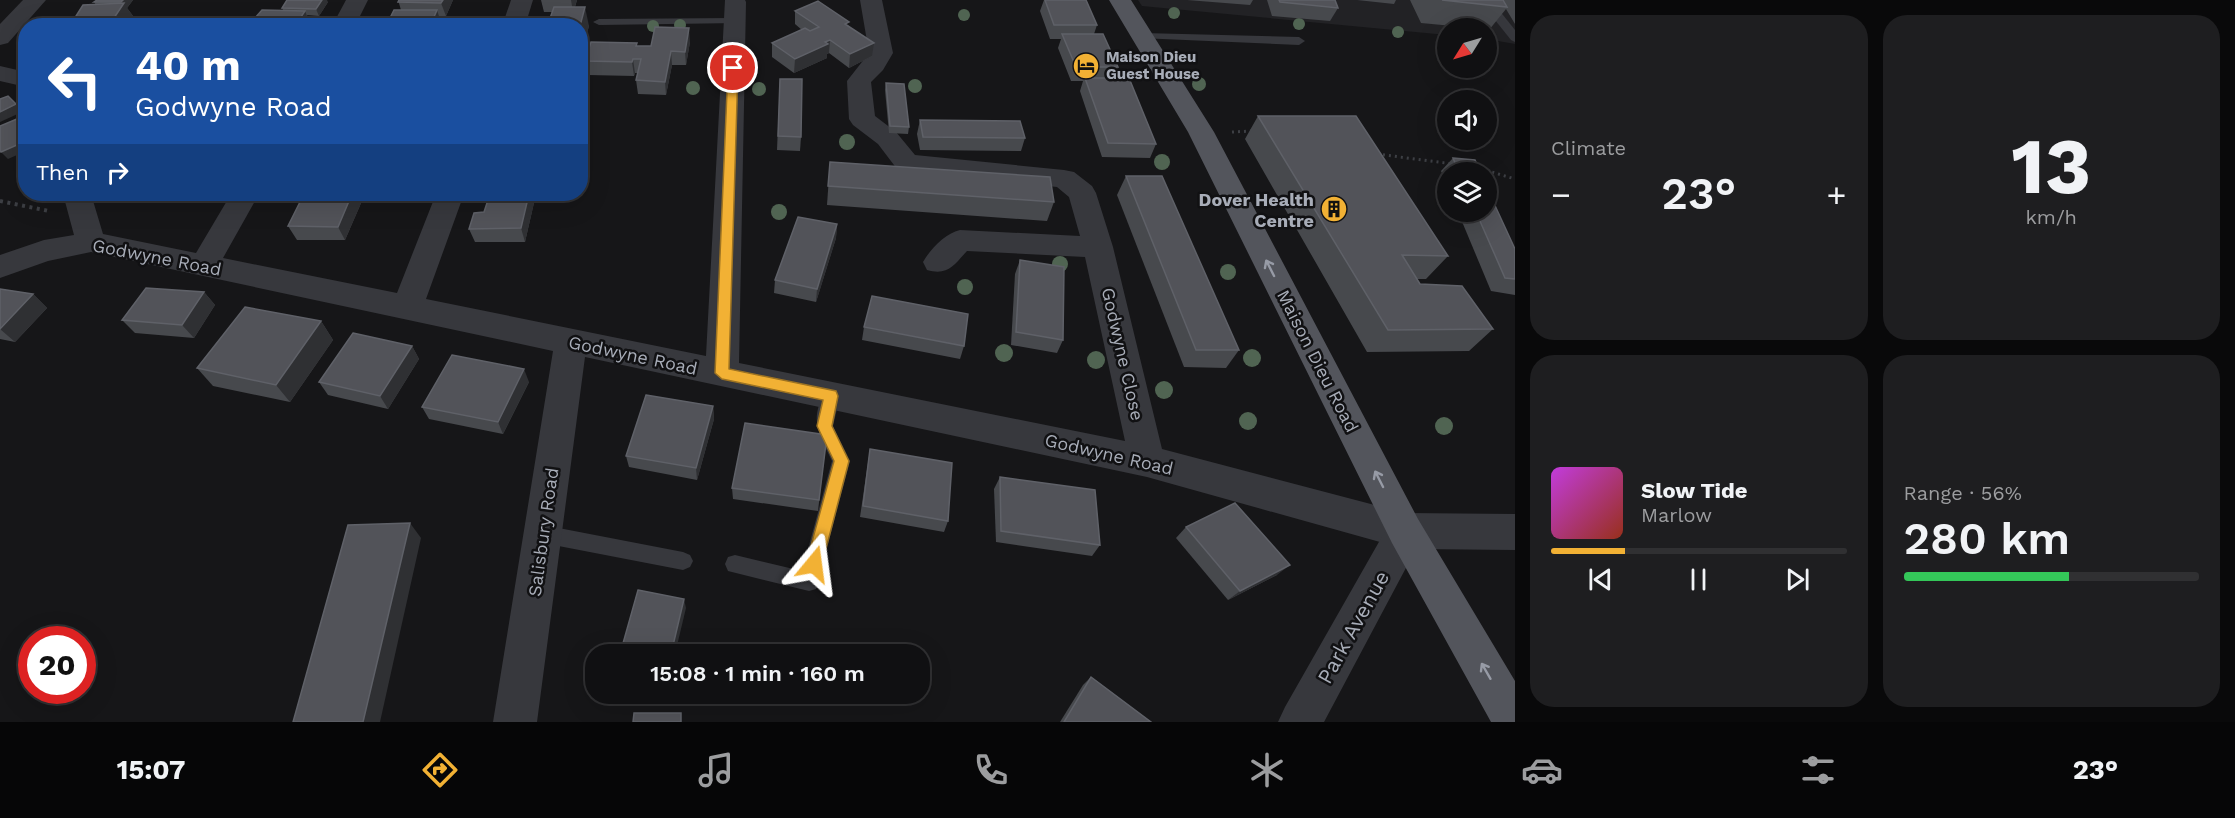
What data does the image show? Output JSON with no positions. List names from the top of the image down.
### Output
{
  "streets": {
    "main road": ["Maison Dieu Road"],
    "street": [
      "Godwyne Road",
      "Godwyne Close",
      "Salisbury Road",
      "Park Avenue"
    ]
  },
  "crossings": [
    ["Godwyne Road", "Godwyne Close"],
    ["Godwyne Road", "Maison Dieu Road"],
    ["Godwyne Road", "Salisbury Road"],
    ["Godwyne Road", "Park Avenue"],
    ["Maison Dieu Road", "Park Avenue"]
  ],
  "one_way": ["Maison Dieu Road"],
  "places": {
    "hotel": ["Maison Dieu Guest House"],
    "building": ["Dover Health Centre"]
  },
  "north": "bottom left",
  "page": {
    "tile": [
      "Climate",
      ["13", "km/h"],
      ["Range · 56%", "280 km"]
    ],
    "turn": ["40 m", "Godwyne Road"],
    "then": "Then",
    "heat": ["−", "23°", "+"],
    "song": ["Slow Tide", "Marlow"],
    "limit": "20",
    "trip": "15:08 · 1 min · 160 m",
    "tabs": ["15:07", "23°"]
  }
}
